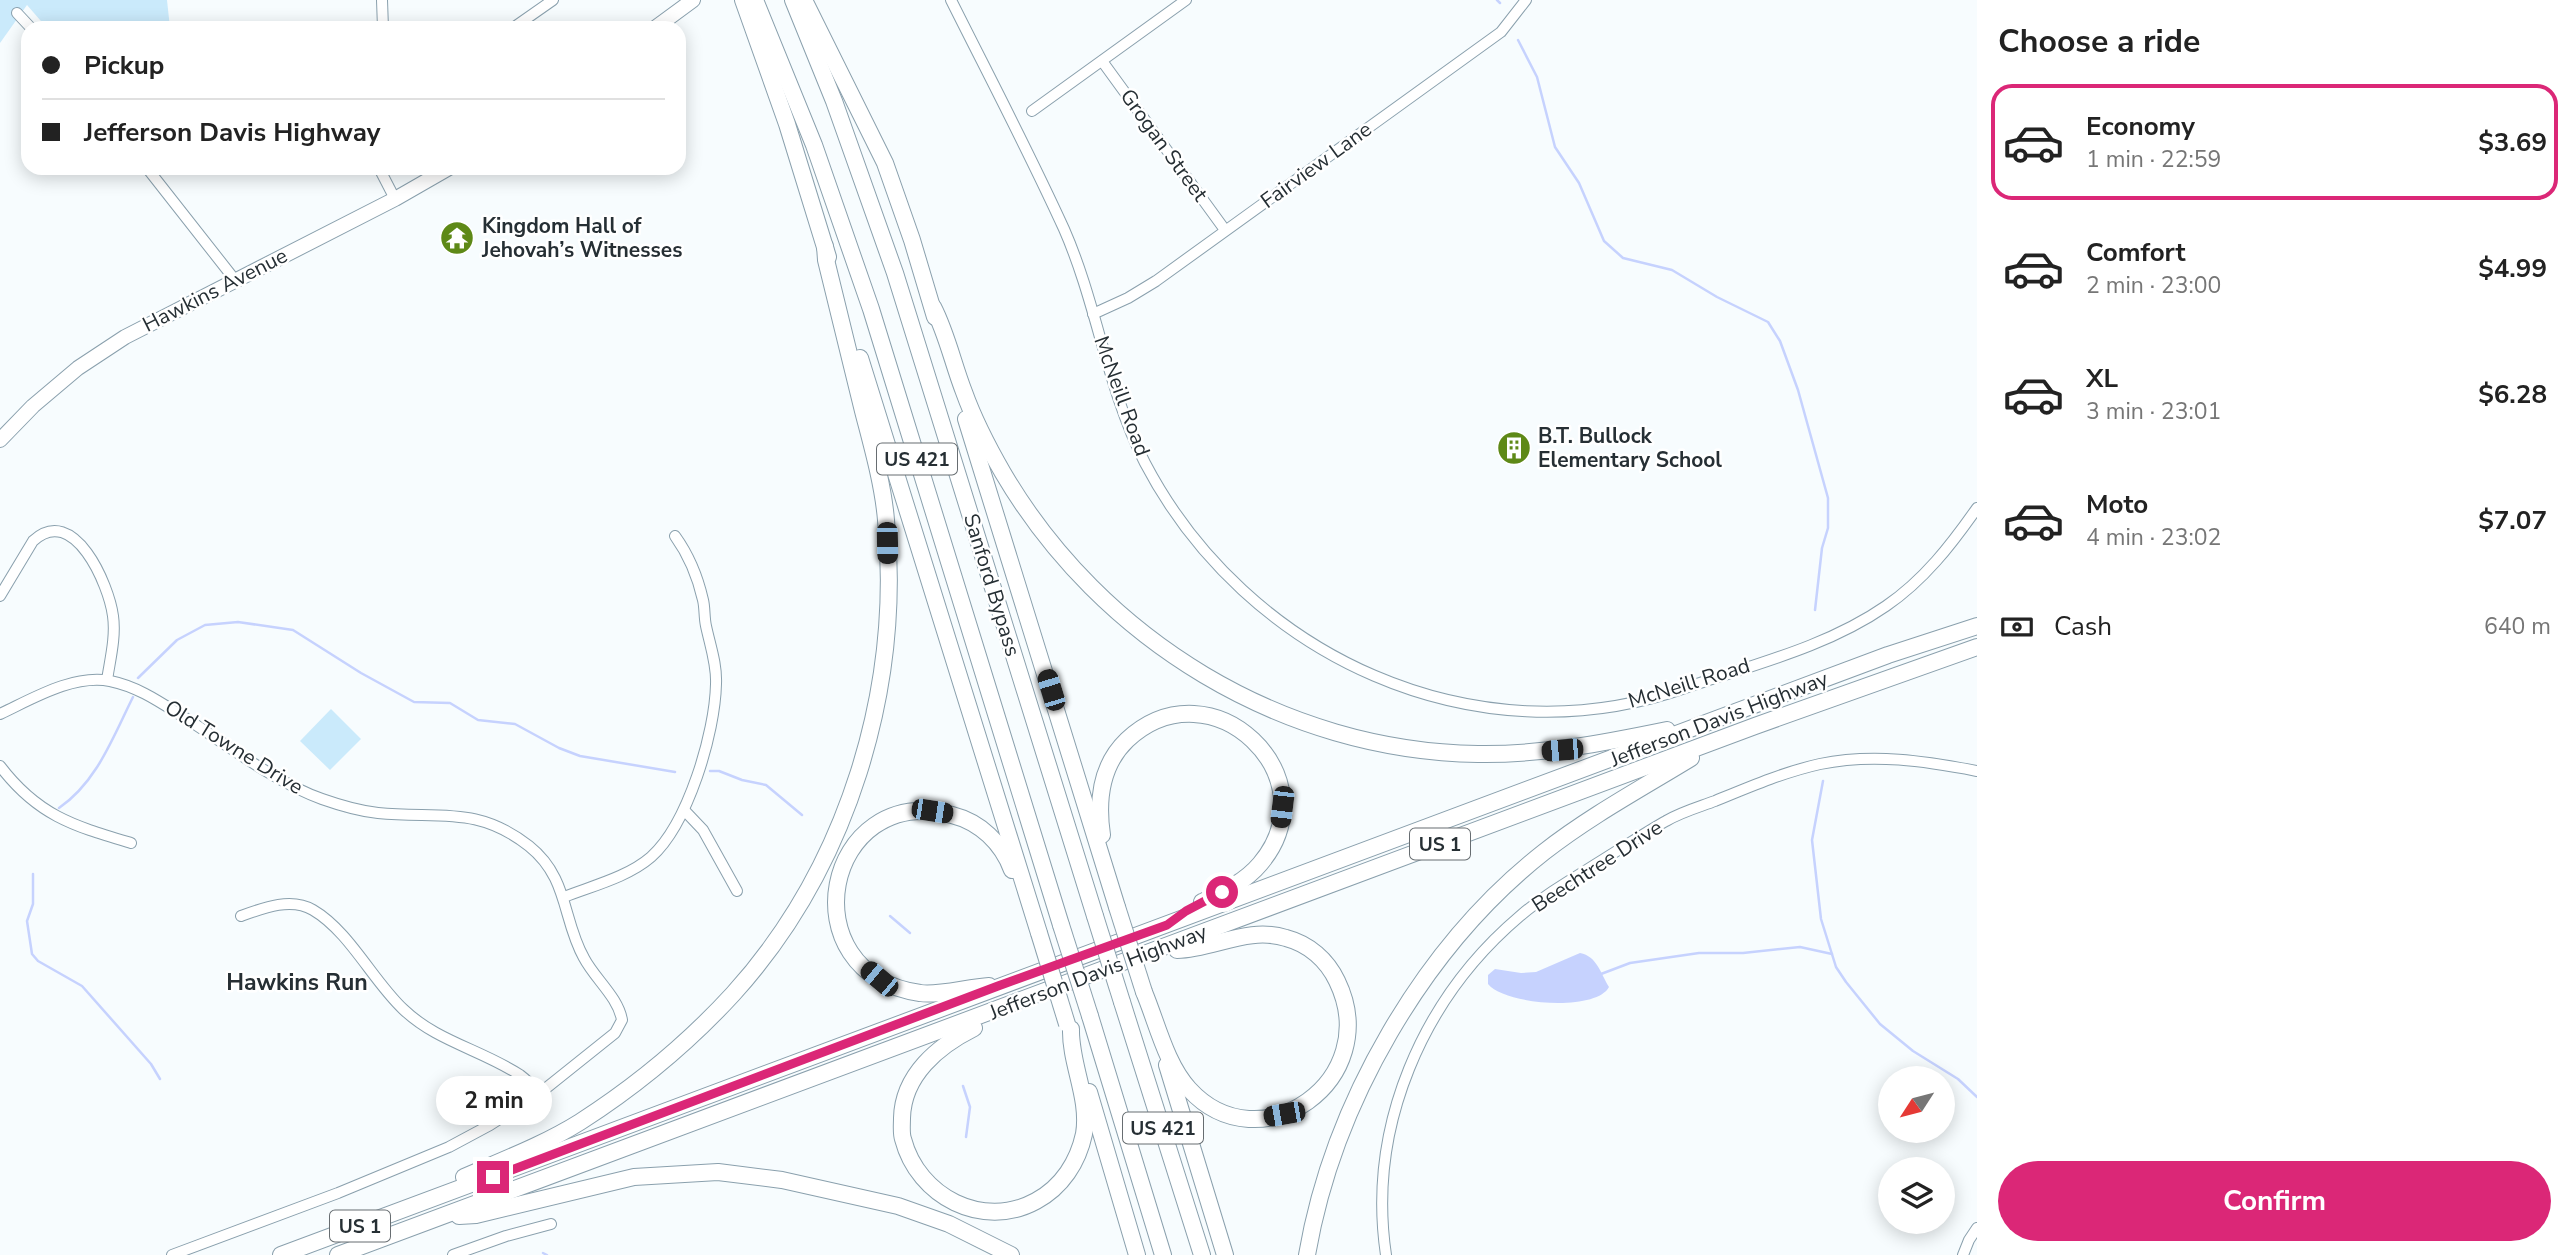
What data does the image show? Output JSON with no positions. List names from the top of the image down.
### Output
{
  "streets": {
    "highway": [
      "US 421",
      "Sanford Bypass",
      "Jefferson Davis Highway",
      "US 1"
    ],
    "main road": ["Hawkins Avenue"],
    "street": [
      "Grogan Street",
      "Fairview Lane",
      "McNeill Road",
      "Old Towne Drive",
      "Beechtree Drive"
    ]
  },
  "crossings": [
    ["Grogan Street", "Fairview Lane"],
    ["Fairview Lane", "McNeill Road"]
  ],
  "districts": ["Hawkins Run"],
  "places": {
    "temple": ["Kingdom Hall of Jehovah’s Witnesses"],
    "building": ["B.T. Bullock Elementary School"]
  },
  "north": "bottom left",
  "page": {
    "heading": "Choose a ride",
    "banner": ["Pickup", "Jefferson Davis Highway"],
    "list": [
      {
        "name": "Economy",
        "note": "1 min · 22:59",
        "value": "$3.69"
      },
      {
        "name": "Comfort",
        "note": "2 min · 23:00",
        "value": "$4.99"
      },
      {
        "name": "XL",
        "note": "3 min · 23:01",
        "value": "$6.28"
      },
      {
        "name": "Moto",
        "note": "4 min · 23:02",
        "value": "$7.07"
      }
    ],
    "pay": ["Cash", "640 m"],
    "bubble": "2 min",
    "buttons": "Confirm"
  }
}
